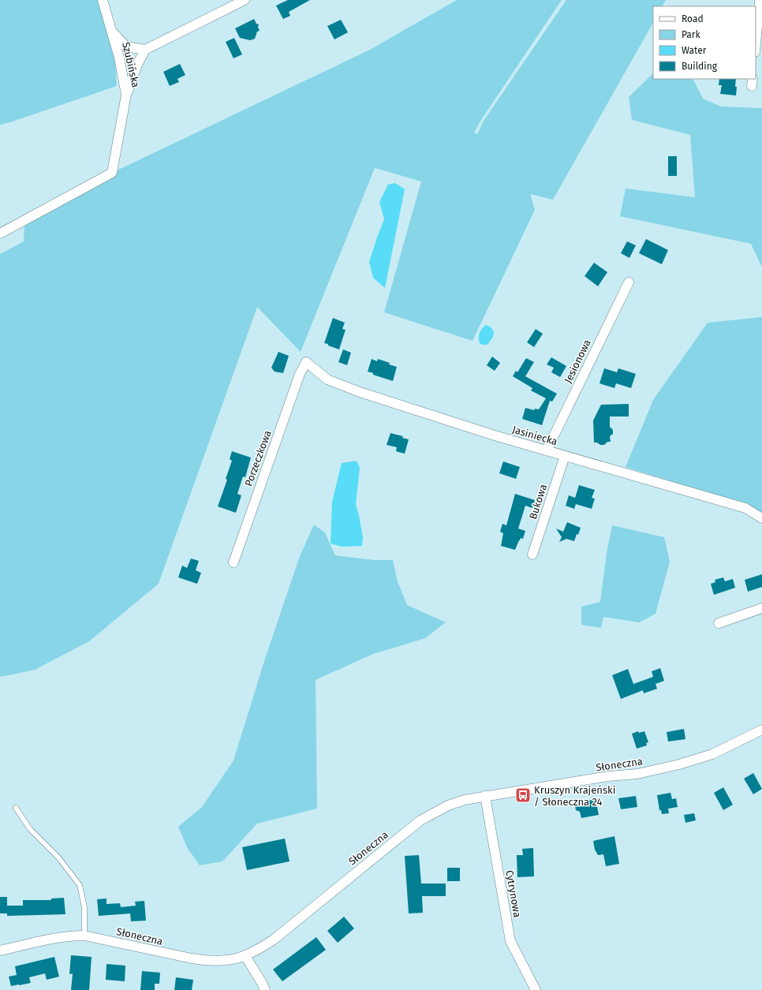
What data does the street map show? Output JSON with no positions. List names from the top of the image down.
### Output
{
  "streets": {
    "street": [
      "Szubińska",
      "Jesionowa",
      "Jasiniecka",
      "Porzeczkowa",
      "Bukowa",
      "Słoneczna",
      "Cytrynowa"
    ]
  },
  "crossings": [
    ["Jesionowa", "Jasiniecka"],
    ["Jasiniecka", "Porzeczkowa"],
    ["Jasiniecka", "Bukowa"],
    ["Słoneczna", "Cytrynowa"]
  ],
  "places": {
    "bus stop": ["Kruszyn Krajeński / Słoneczna 24"]
  },
  "legend": [
    "Road",
    "Park",
    "Water",
    "Building"
  ]
}
